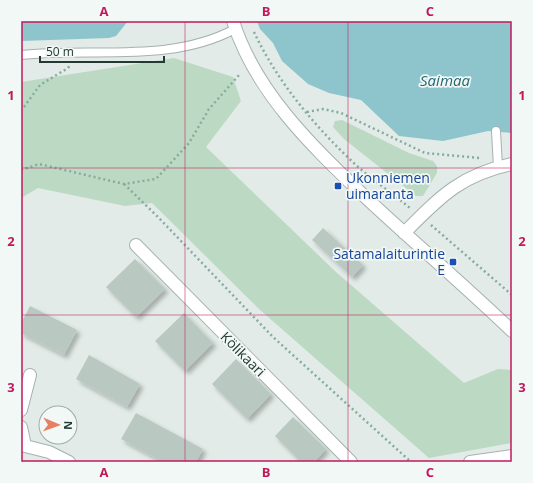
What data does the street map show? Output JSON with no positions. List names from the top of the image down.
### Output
{
  "streets": {
    "street": ["Kölikaari"]
  },
  "water": ["Saimaa"],
  "places": {
    "transit": ["Ukonniemen uimaranta", "Satamalaiturintie E"]
  },
  "scale_bar": "50 m",
  "north": "right",
  "grid": {
    "columns": ["A", "B", "C"],
    "rows": ["1", "2", "3"]
  }
}
